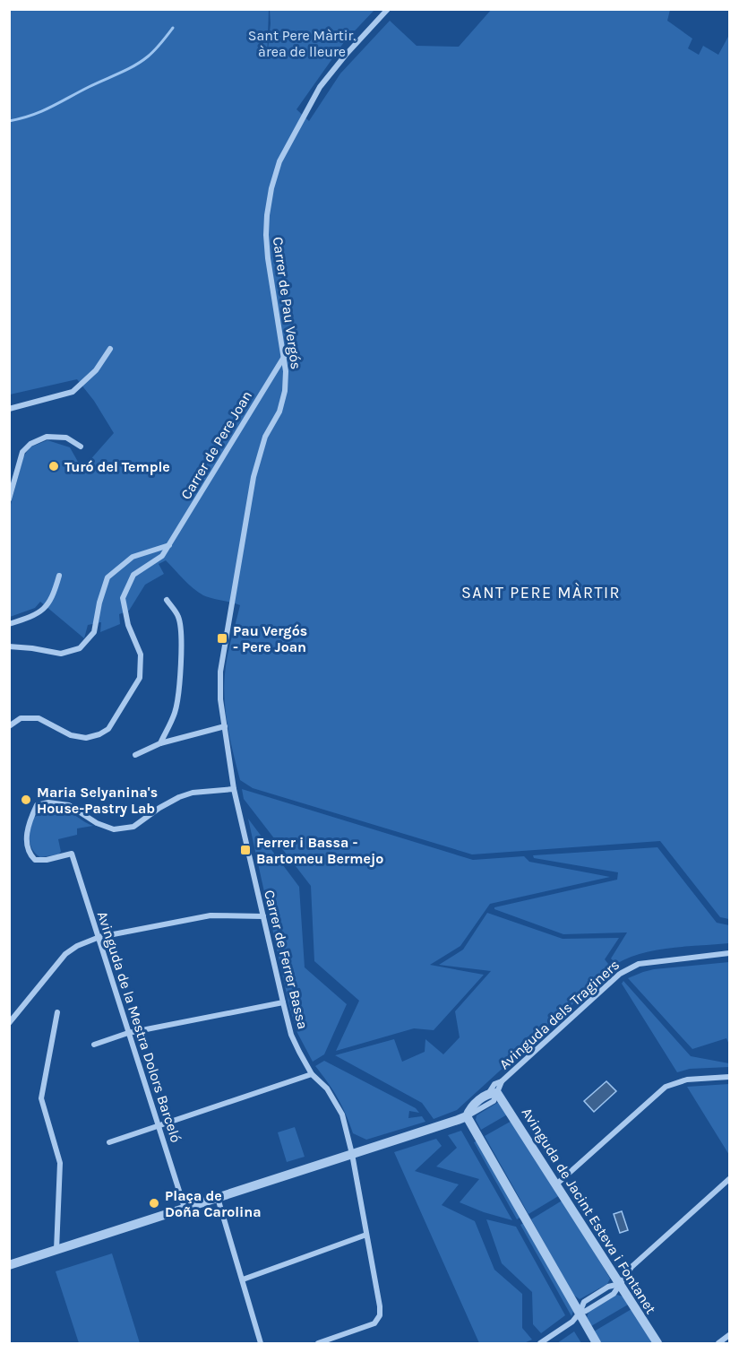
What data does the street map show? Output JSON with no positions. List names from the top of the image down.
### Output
{
  "streets": {
    "street": [
      "Carrer de Pau Vergós",
      "Carrer de Pere Joan",
      "Carrer de Ferrer Bassa",
      "Avinguda dels Traginers",
      "Avinguda de la Mestra Dolors Barceló",
      "Avinguda de Jacint Esteva i Fontanet"
    ]
  },
  "crossings": [
    ["Carrer de Pau Vergós", "Carrer de Pere Joan"],
    ["Carrer de Pau Vergós", "Carrer de Ferrer Bassa"],
    ["Carrer de Pau Vergós", "Avinguda de la Mestra Dolors Barceló"],
    ["Carrer de Ferrer Bassa", "Avinguda de la Mestra Dolors Barceló"],
    ["Avinguda dels Traginers", "Avinguda de Jacint Esteva i Fontanet"]
  ],
  "districts": ["SANT PERE MÀRTIR"],
  "parks": ["Sant Pere Màrtir. àrea de lleure"],
  "places": {
    "other": ["Turó del Temple", "Maria Selyanina's House-Pastry Lab", "Plaça de Doña Carolina"],
    "transit": ["Pau Vergós - Pere Joan", "Ferrer i Bassa - Bartomeu Bermejo"]
  }
}
